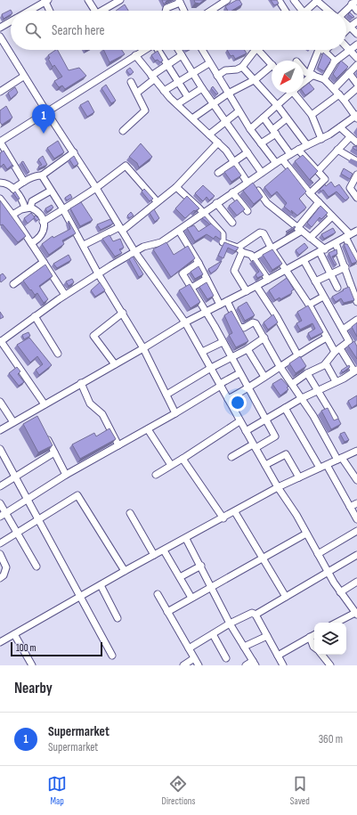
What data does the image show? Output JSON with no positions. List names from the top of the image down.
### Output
{
  "scale_bar": "100 m",
  "north": "bottom left",
  "page": {
    "search": "Search here",
    "pins": "1",
    "scale": "100 m",
    "heading": "Nearby",
    "list": [
      {
        "mark": "1",
        "name": "Supermarket",
        "note": "Supermarket",
        "value": "360 m"
      }
    ],
    "nav": ["Map", "Directions", "Saved"]
  }
}
